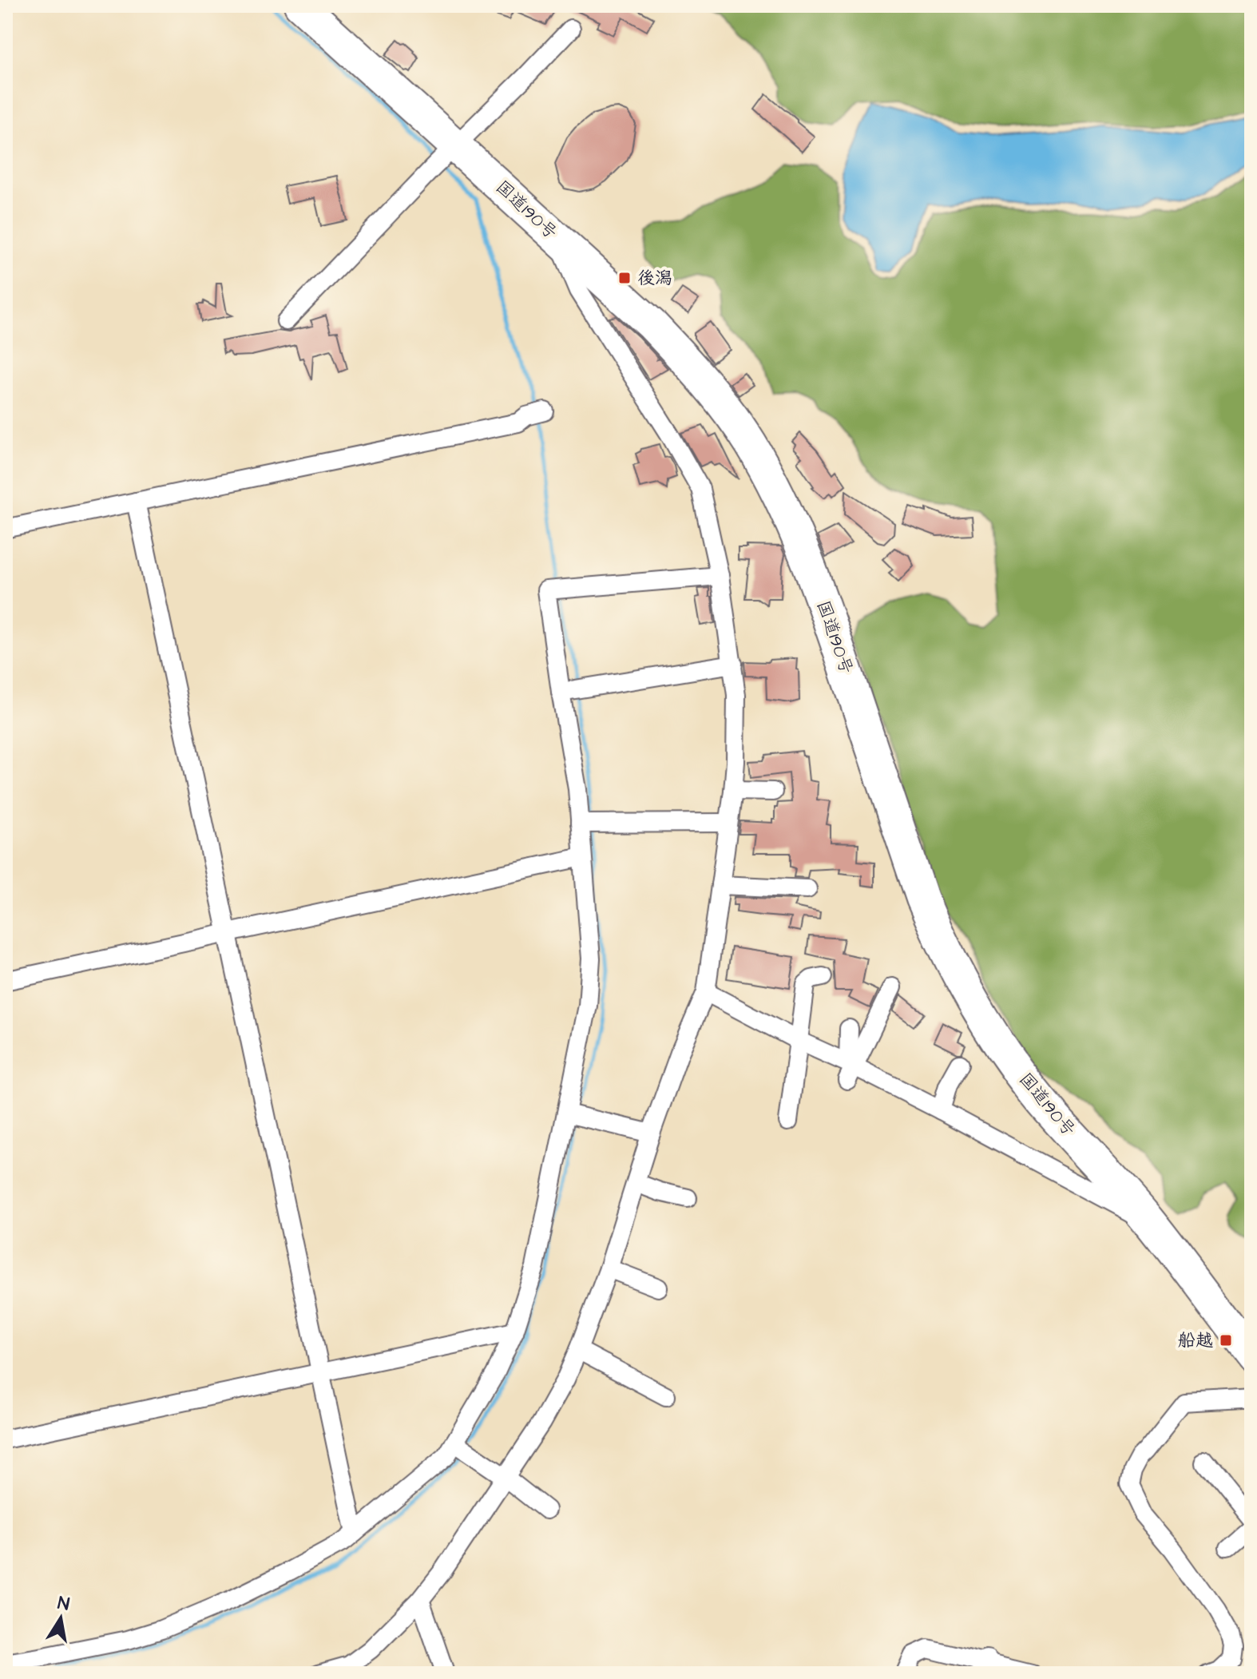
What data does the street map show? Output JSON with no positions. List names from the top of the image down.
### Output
{
  "streets": {
    "highway": ["国道190号"]
  },
  "places": {
    "transit": ["後潟", "船越"]
  },
  "north": "top"
}
